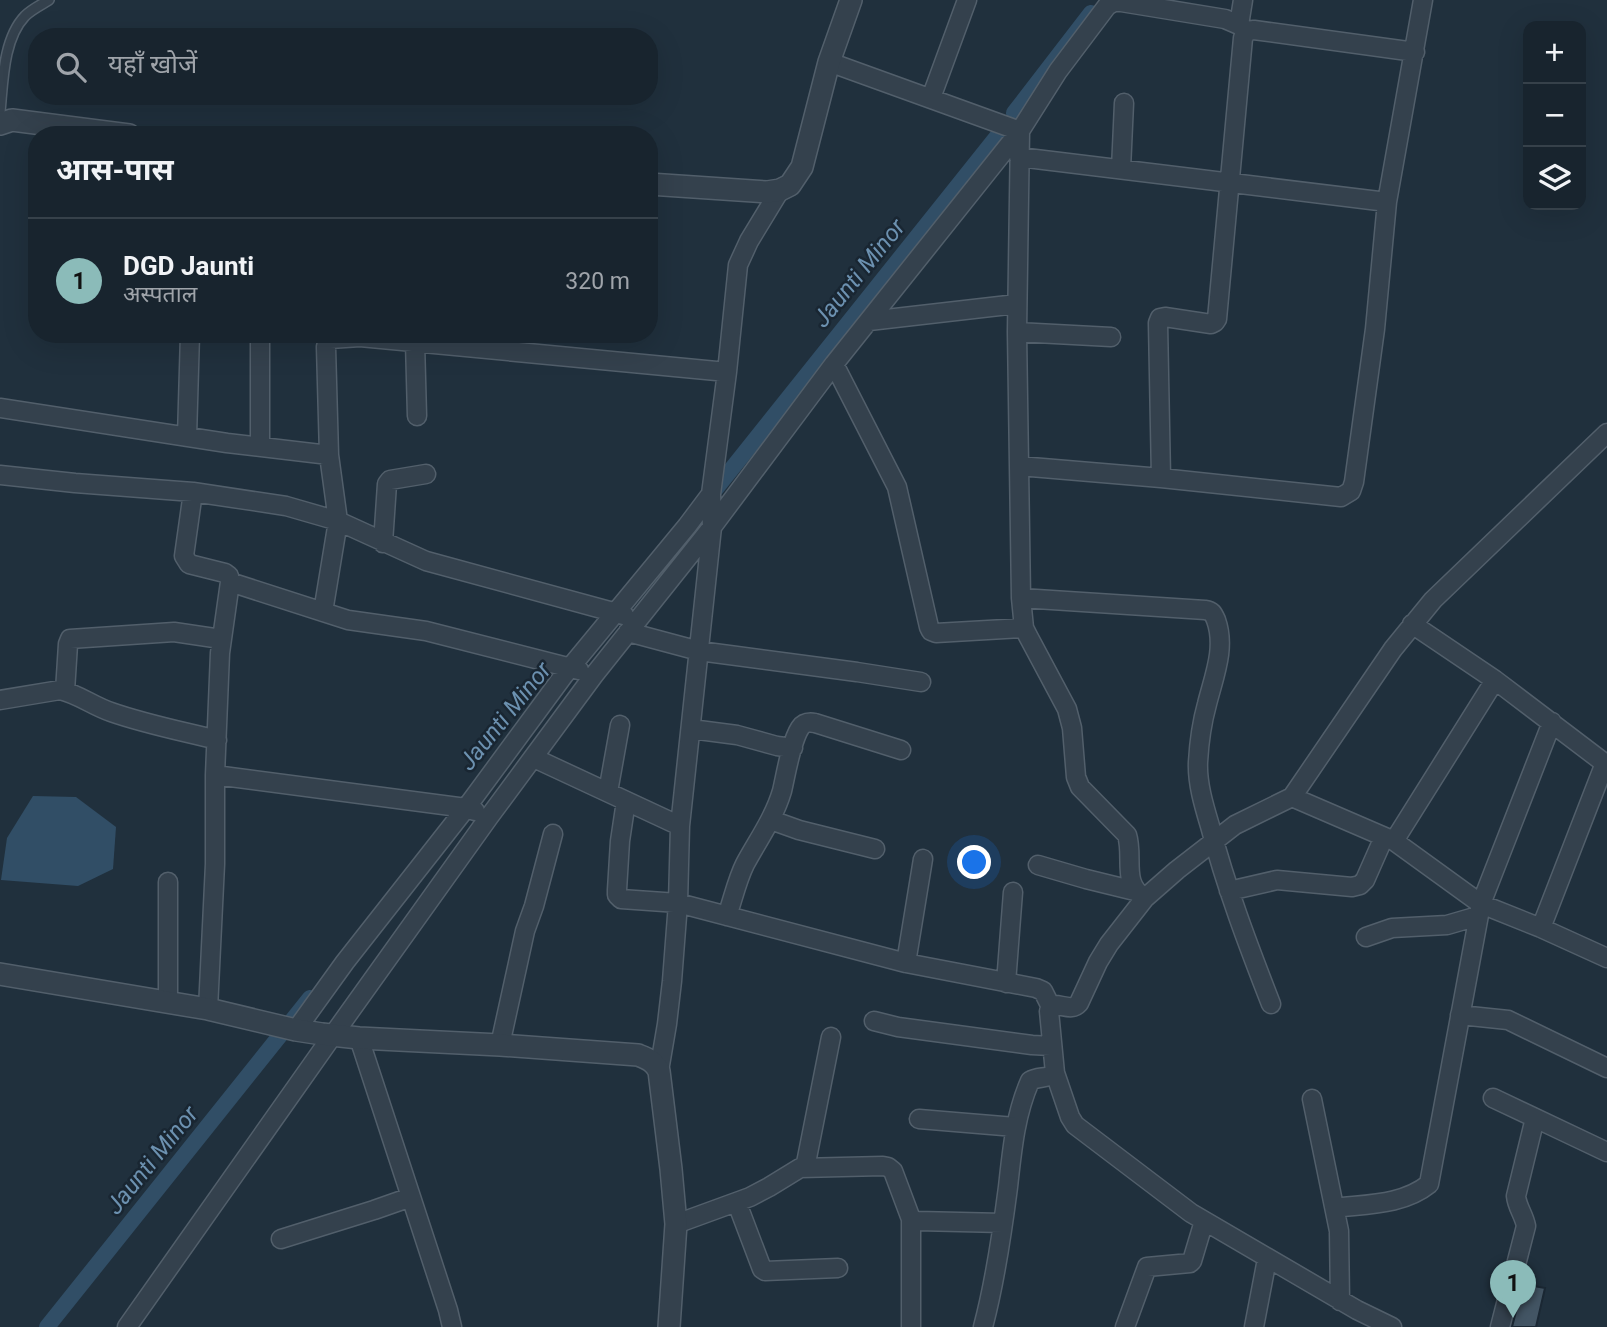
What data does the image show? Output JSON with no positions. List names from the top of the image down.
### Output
{
  "water": ["Jaunti Minor"],
  "page": {
    "map_buttons": ["+", "−"],
    "search": "यहाँ खोजें",
    "heading": "आस-पास",
    "list": [
      {
        "mark": "1",
        "name": "DGD Jaunti",
        "note": "अस्पताल",
        "value": "320 m"
      }
    ],
    "pins": "1"
  }
}
